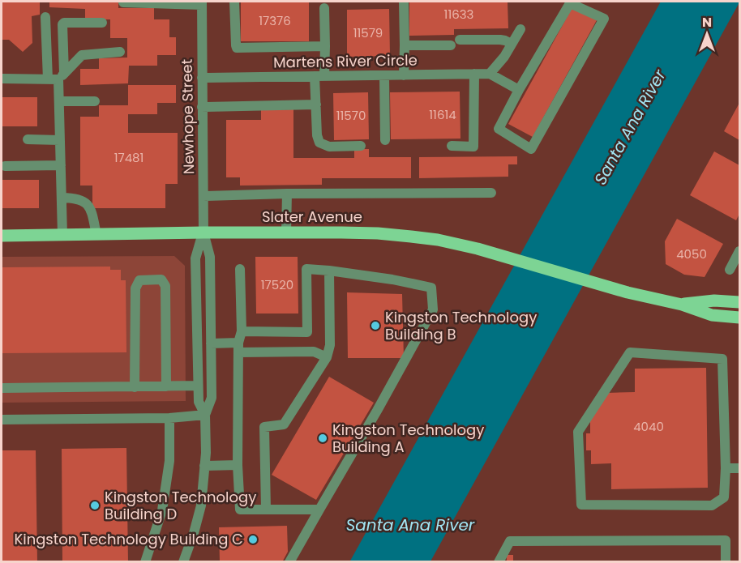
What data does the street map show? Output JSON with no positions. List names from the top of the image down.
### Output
{
  "streets": {
    "main road": ["Slater Avenue"],
    "street": ["Martens River Circle", "Newhope Street"]
  },
  "crossings": [
    ["Martens River Circle", "Newhope Street"],
    ["Newhope Street", "Slater Avenue"]
  ],
  "water": ["Santa Ana River"],
  "places": [
    "Kingston Technology Building B",
    "Kingston Technology Building A",
    "Kingston Technology Building D",
    "Kingston Technology Building C"
  ],
  "house_numbers": [
    "11633",
    "17376",
    "11579",
    "11614",
    "11570",
    "17481",
    "4050",
    "17520",
    "4040"
  ],
  "north": "top"
}
